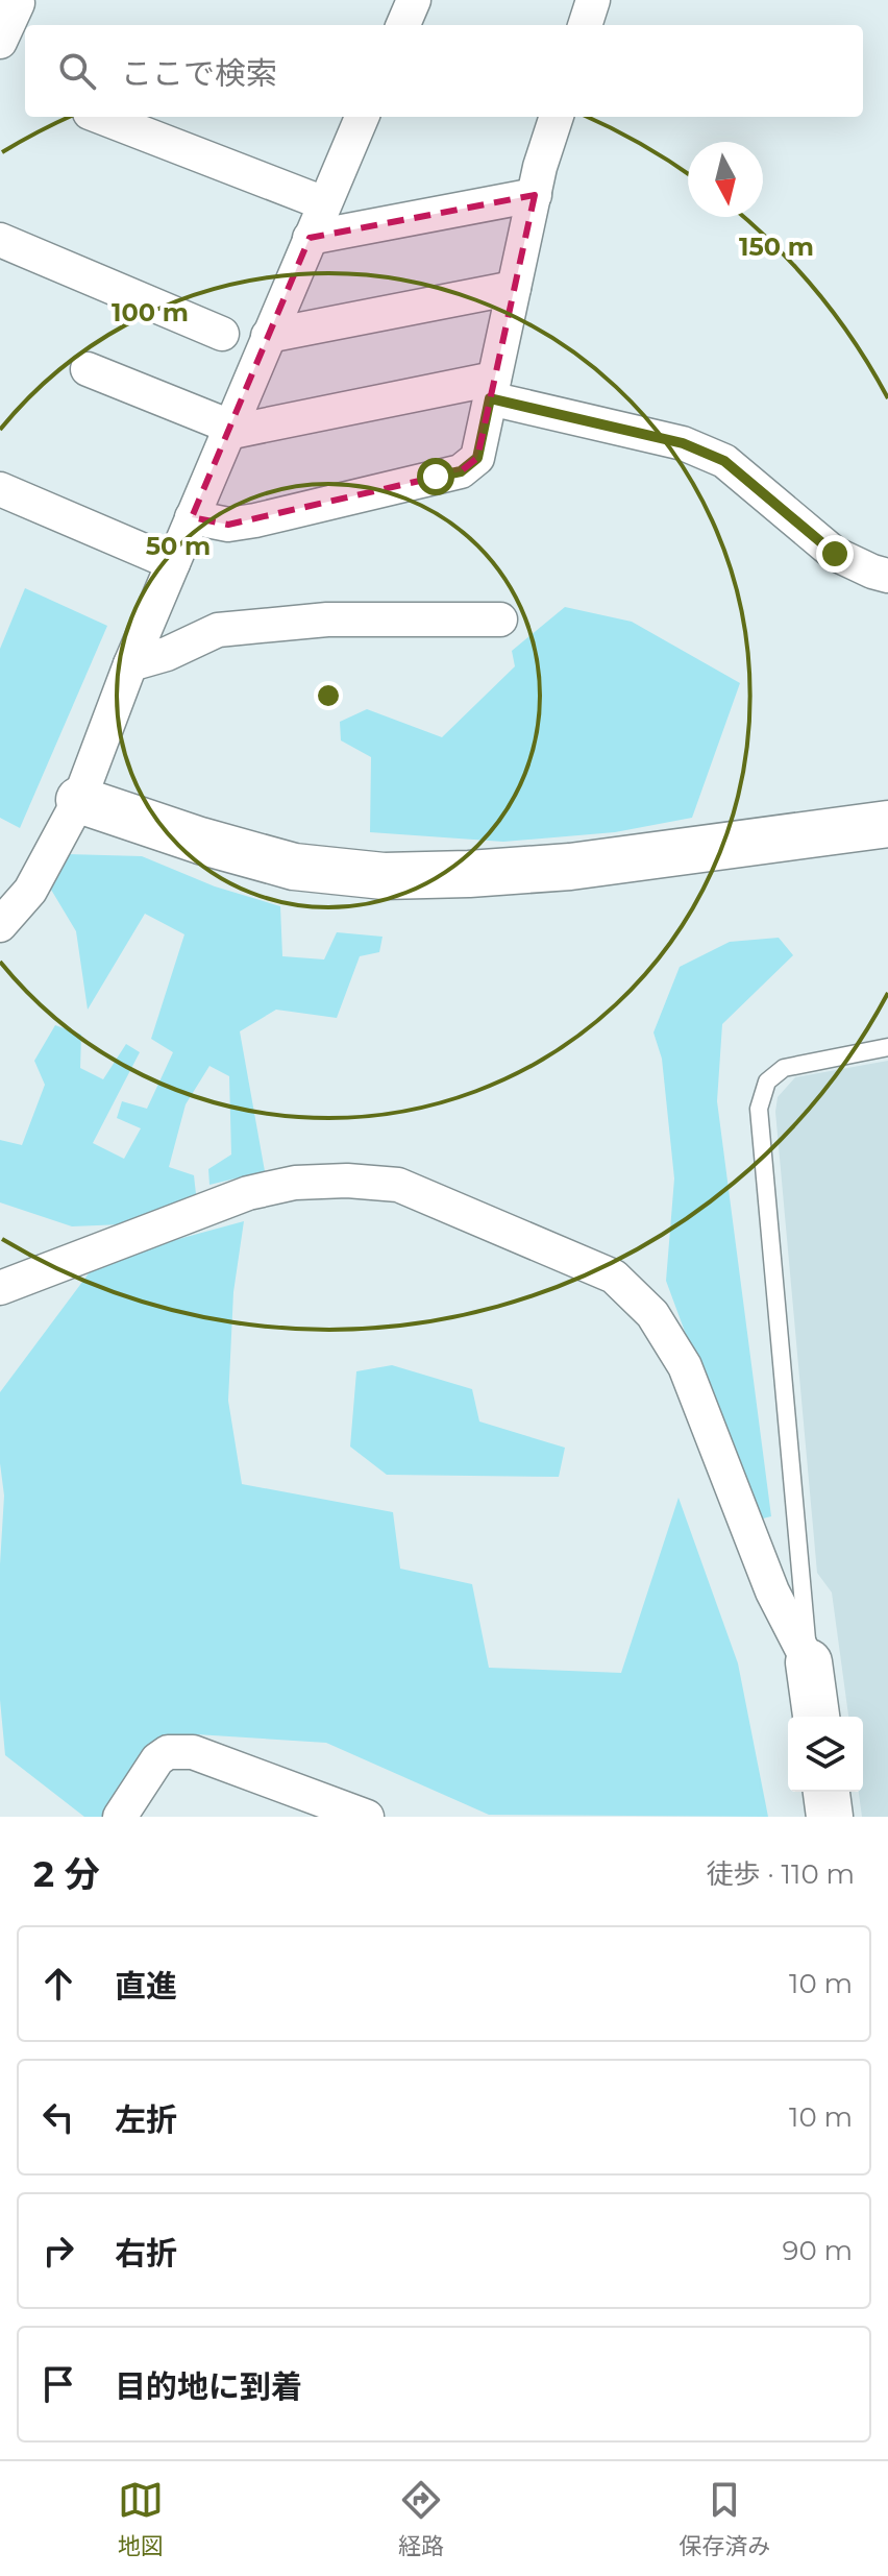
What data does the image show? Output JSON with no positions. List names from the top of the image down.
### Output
{
  "north": "bottom",
  "page": {
    "search": "ここで検索",
    "heading": ["2 分", "徒歩 · 110 m"],
    "list": [
      ["直進", "10 m"],
      ["左折", "10 m"],
      ["右折", "90 m"],
      "目的地に到着"
    ],
    "nav": ["地図", "経路", "保存済み"]
  },
  "rings": ["150 m", "100 m", "50 m"]
}
